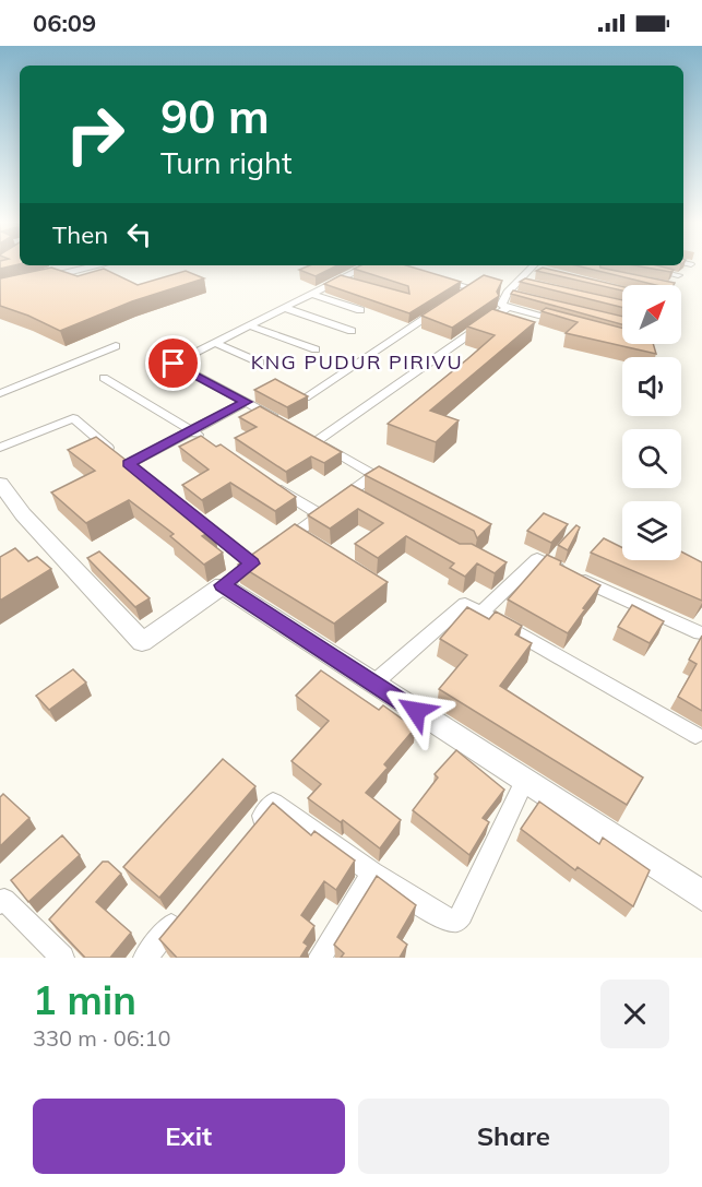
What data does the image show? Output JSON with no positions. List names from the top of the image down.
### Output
{
  "districts": ["KNG PUDUR PIRIVU"],
  "north": "top right",
  "page": {
    "status": "06:09",
    "turn": ["90 m", "Turn right"],
    "then": "Then",
    "heading": ["1 min", "330 m · 06:10"],
    "buttons": ["Exit", "Share"]
  }
}
